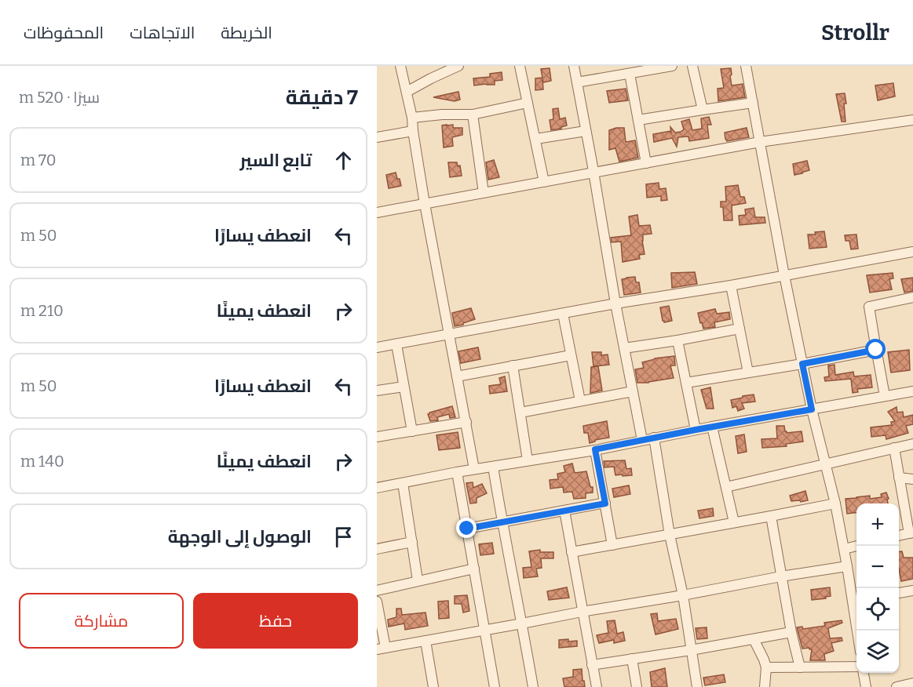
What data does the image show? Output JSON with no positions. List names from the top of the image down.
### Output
{
  "page": {
    "header": "Strollr",
    "nav": ["الخريطة", "الاتجاهات", "المحفوظات"],
    "heading": ["7 دقيقة", "سيرًا · 520 m"],
    "list": [
      ["تابع السير", "70 m"],
      ["انعطف يسارًا", "50 m"],
      ["انعطف يمينًا", "210 m"],
      ["انعطف يسارًا", "50 m"],
      ["انعطف يمينًا", "140 m"],
      "الوصول إلى الوجهة"
    ],
    "map_buttons": ["+", "−"],
    "buttons": ["حفظ", "مشاركة"]
  }
}
